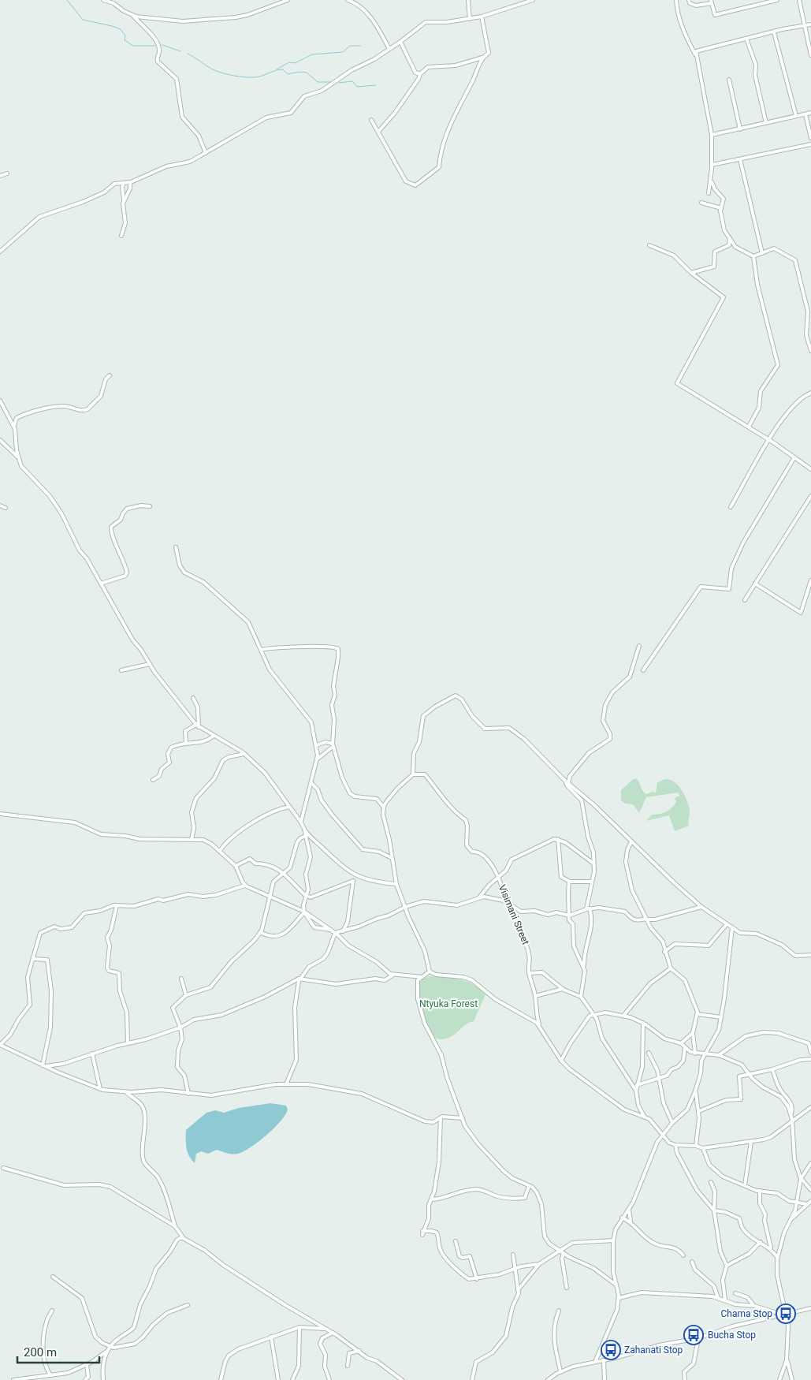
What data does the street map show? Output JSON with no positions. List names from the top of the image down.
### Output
{
  "streets": {
    "street": ["Visimani Street"]
  },
  "parks": ["Ntyuka Forest"],
  "places": {
    "bus stop": ["Chama Stop", "Bucha Stop", "Zahanati Stop"]
  },
  "scale_bar": "200 m"
}
